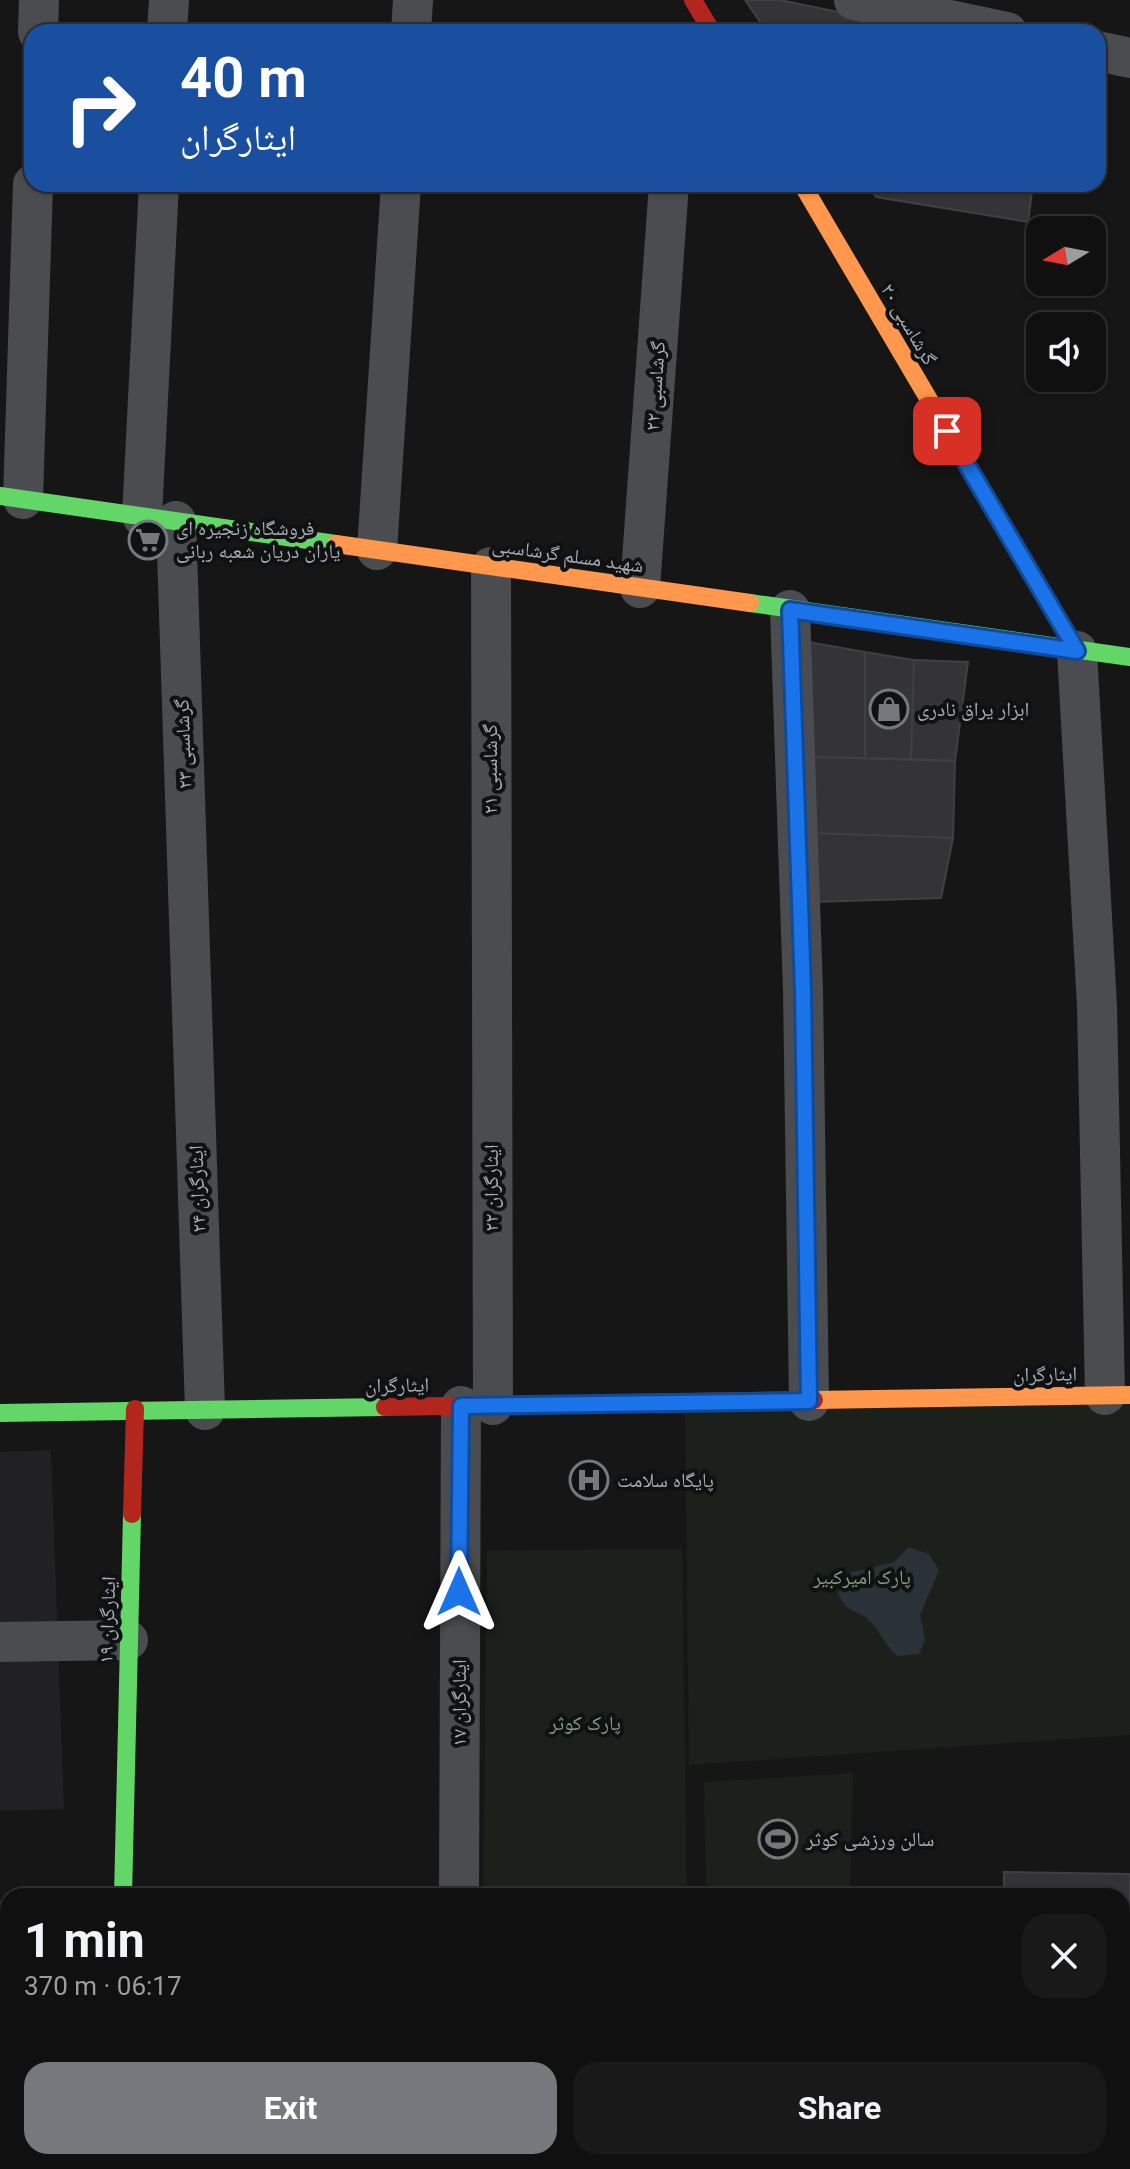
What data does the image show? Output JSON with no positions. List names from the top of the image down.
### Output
{
  "streets": {
    "street": [
      "گرشاسبی ۲۰",
      "گرشاسبی ۲۲",
      "شهید مسلم گرشاسبی",
      "گرشاسبی ۲۳",
      "گرشاسبی ۲۱",
      "ایثارگران ۲۲",
      "ایثارگران ۲۴",
      "ایثارگران",
      "ایثارگران ۱۹",
      "ایثارگران ۱۷"
    ]
  },
  "crossings": [
    ["گرشاسبی ۲۰", "شهید مسلم گرشاسبی"],
    ["گرشاسبی ۲۲", "شهید مسلم گرشاسبی"],
    ["شهید مسلم گرشاسبی", "گرشاسبی ۲۳"],
    ["شهید مسلم گرشاسبی", "گرشاسبی ۲۱"],
    ["گرشاسبی ۲۳", "ایثارگران ۲۴"],
    ["گرشاسبی ۲۱", "ایثارگران ۲۲"],
    ["ایثارگران ۲۲", "ایثارگران"],
    ["ایثارگران ۲۲", "ایثارگران ۱۷"],
    ["ایثارگران ۲۴", "ایثارگران"],
    ["ایثارگران", "ایثارگران ۱۹"],
    ["ایثارگران", "ایثارگران ۱۷"]
  ],
  "parks": ["پارک امیرکبیر", "پارک کوثر"],
  "places": {
    "supermarket": ["فروشگاه زنجیره ای یاران دریان شعبه ربانی"],
    "shop": ["ابزار یراق نادری"],
    "hospital": ["پایگاه سلامت"],
    "sports": ["سالن ورزشی کوثر"]
  },
  "north": "left",
  "page": {
    "turn": ["40 m", "ایثارگران"],
    "heading": ["1 min", "370 m · 06:17"],
    "buttons": ["Exit", "Share"]
  }
}
